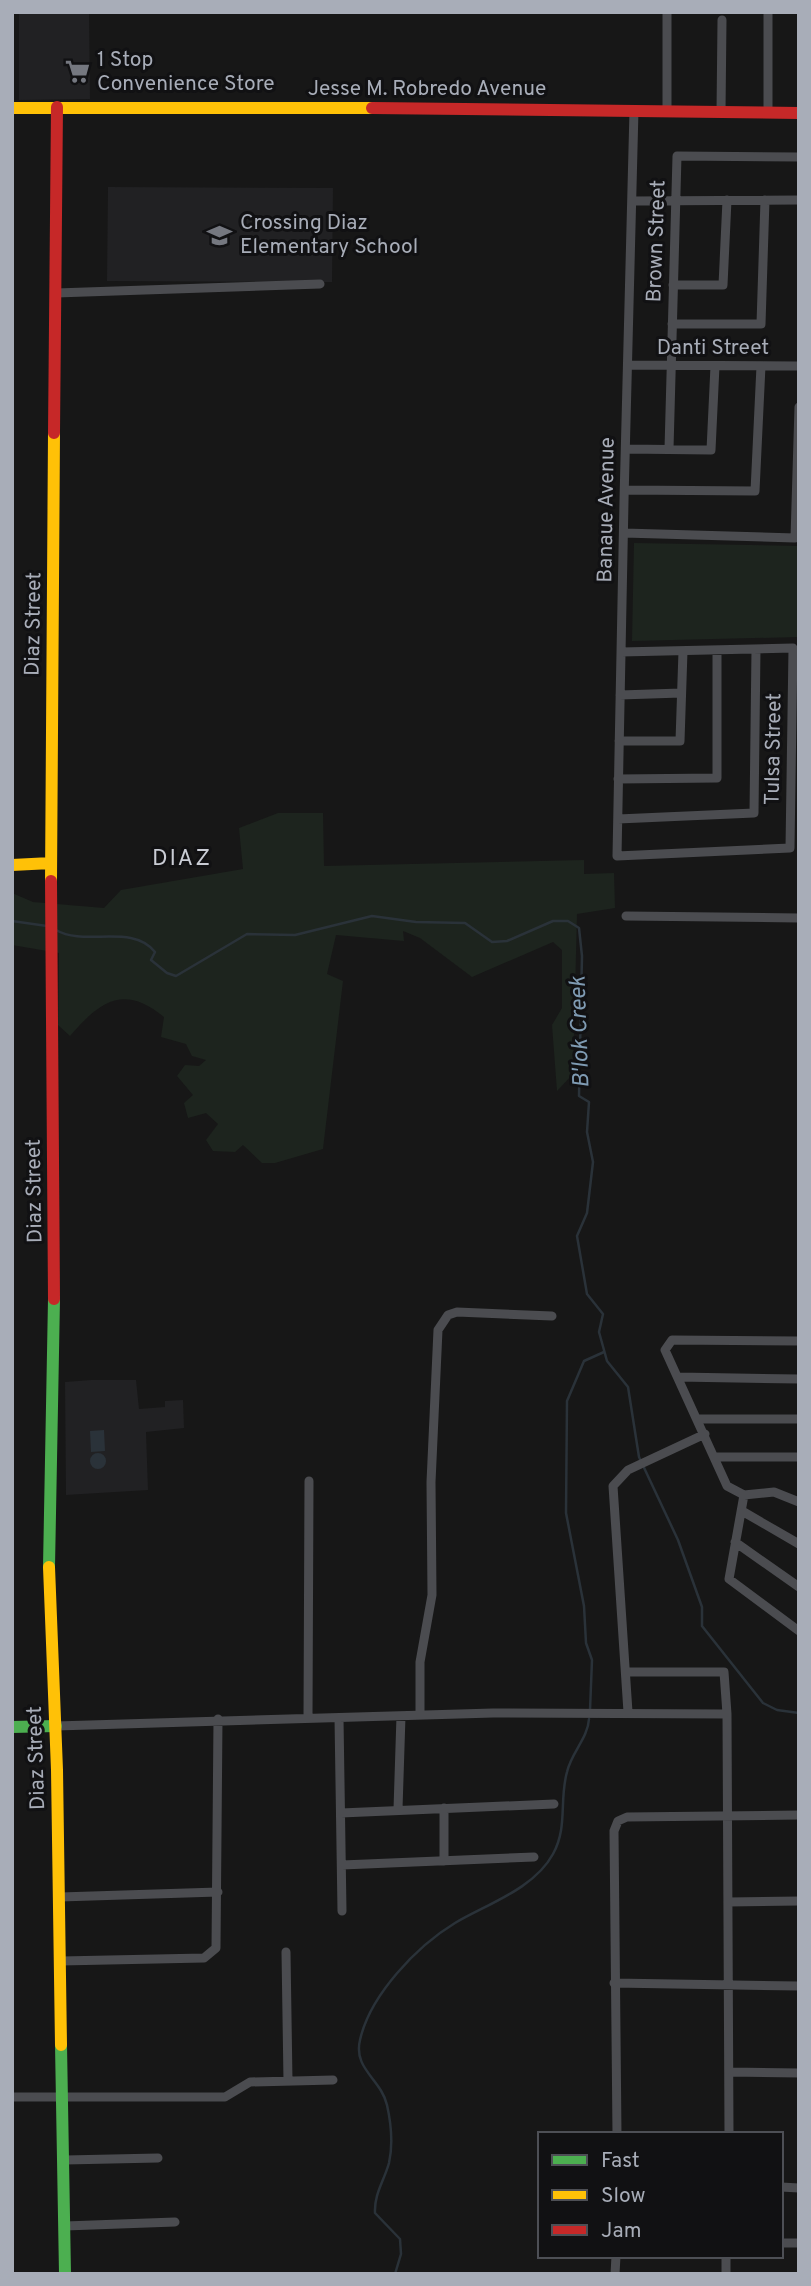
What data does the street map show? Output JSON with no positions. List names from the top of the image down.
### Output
{
  "streets": {
    "main road": ["Jesse M. Robredo Avenue", "Diaz Street"],
    "street": [
      "Brown Street",
      "Danti Street",
      "Banaue Avenue",
      "Tulsa Street"
    ]
  },
  "crossings": [
    ["Jesse M. Robredo Avenue", "Banaue Avenue"],
    ["Jesse M. Robredo Avenue", "Diaz Street"],
    ["Brown Street", "Danti Street"],
    ["Danti Street", "Banaue Avenue"],
    ["Banaue Avenue", "Tulsa Street"]
  ],
  "districts": ["DIAZ"],
  "water": ["B'lok Creek"],
  "places": {
    "supermarket": ["1 Stop Convenience Store"],
    "school or university": ["Crossing Diaz Elementary School"]
  },
  "legend": ["Fast", "Slow", "Jam"]
}
